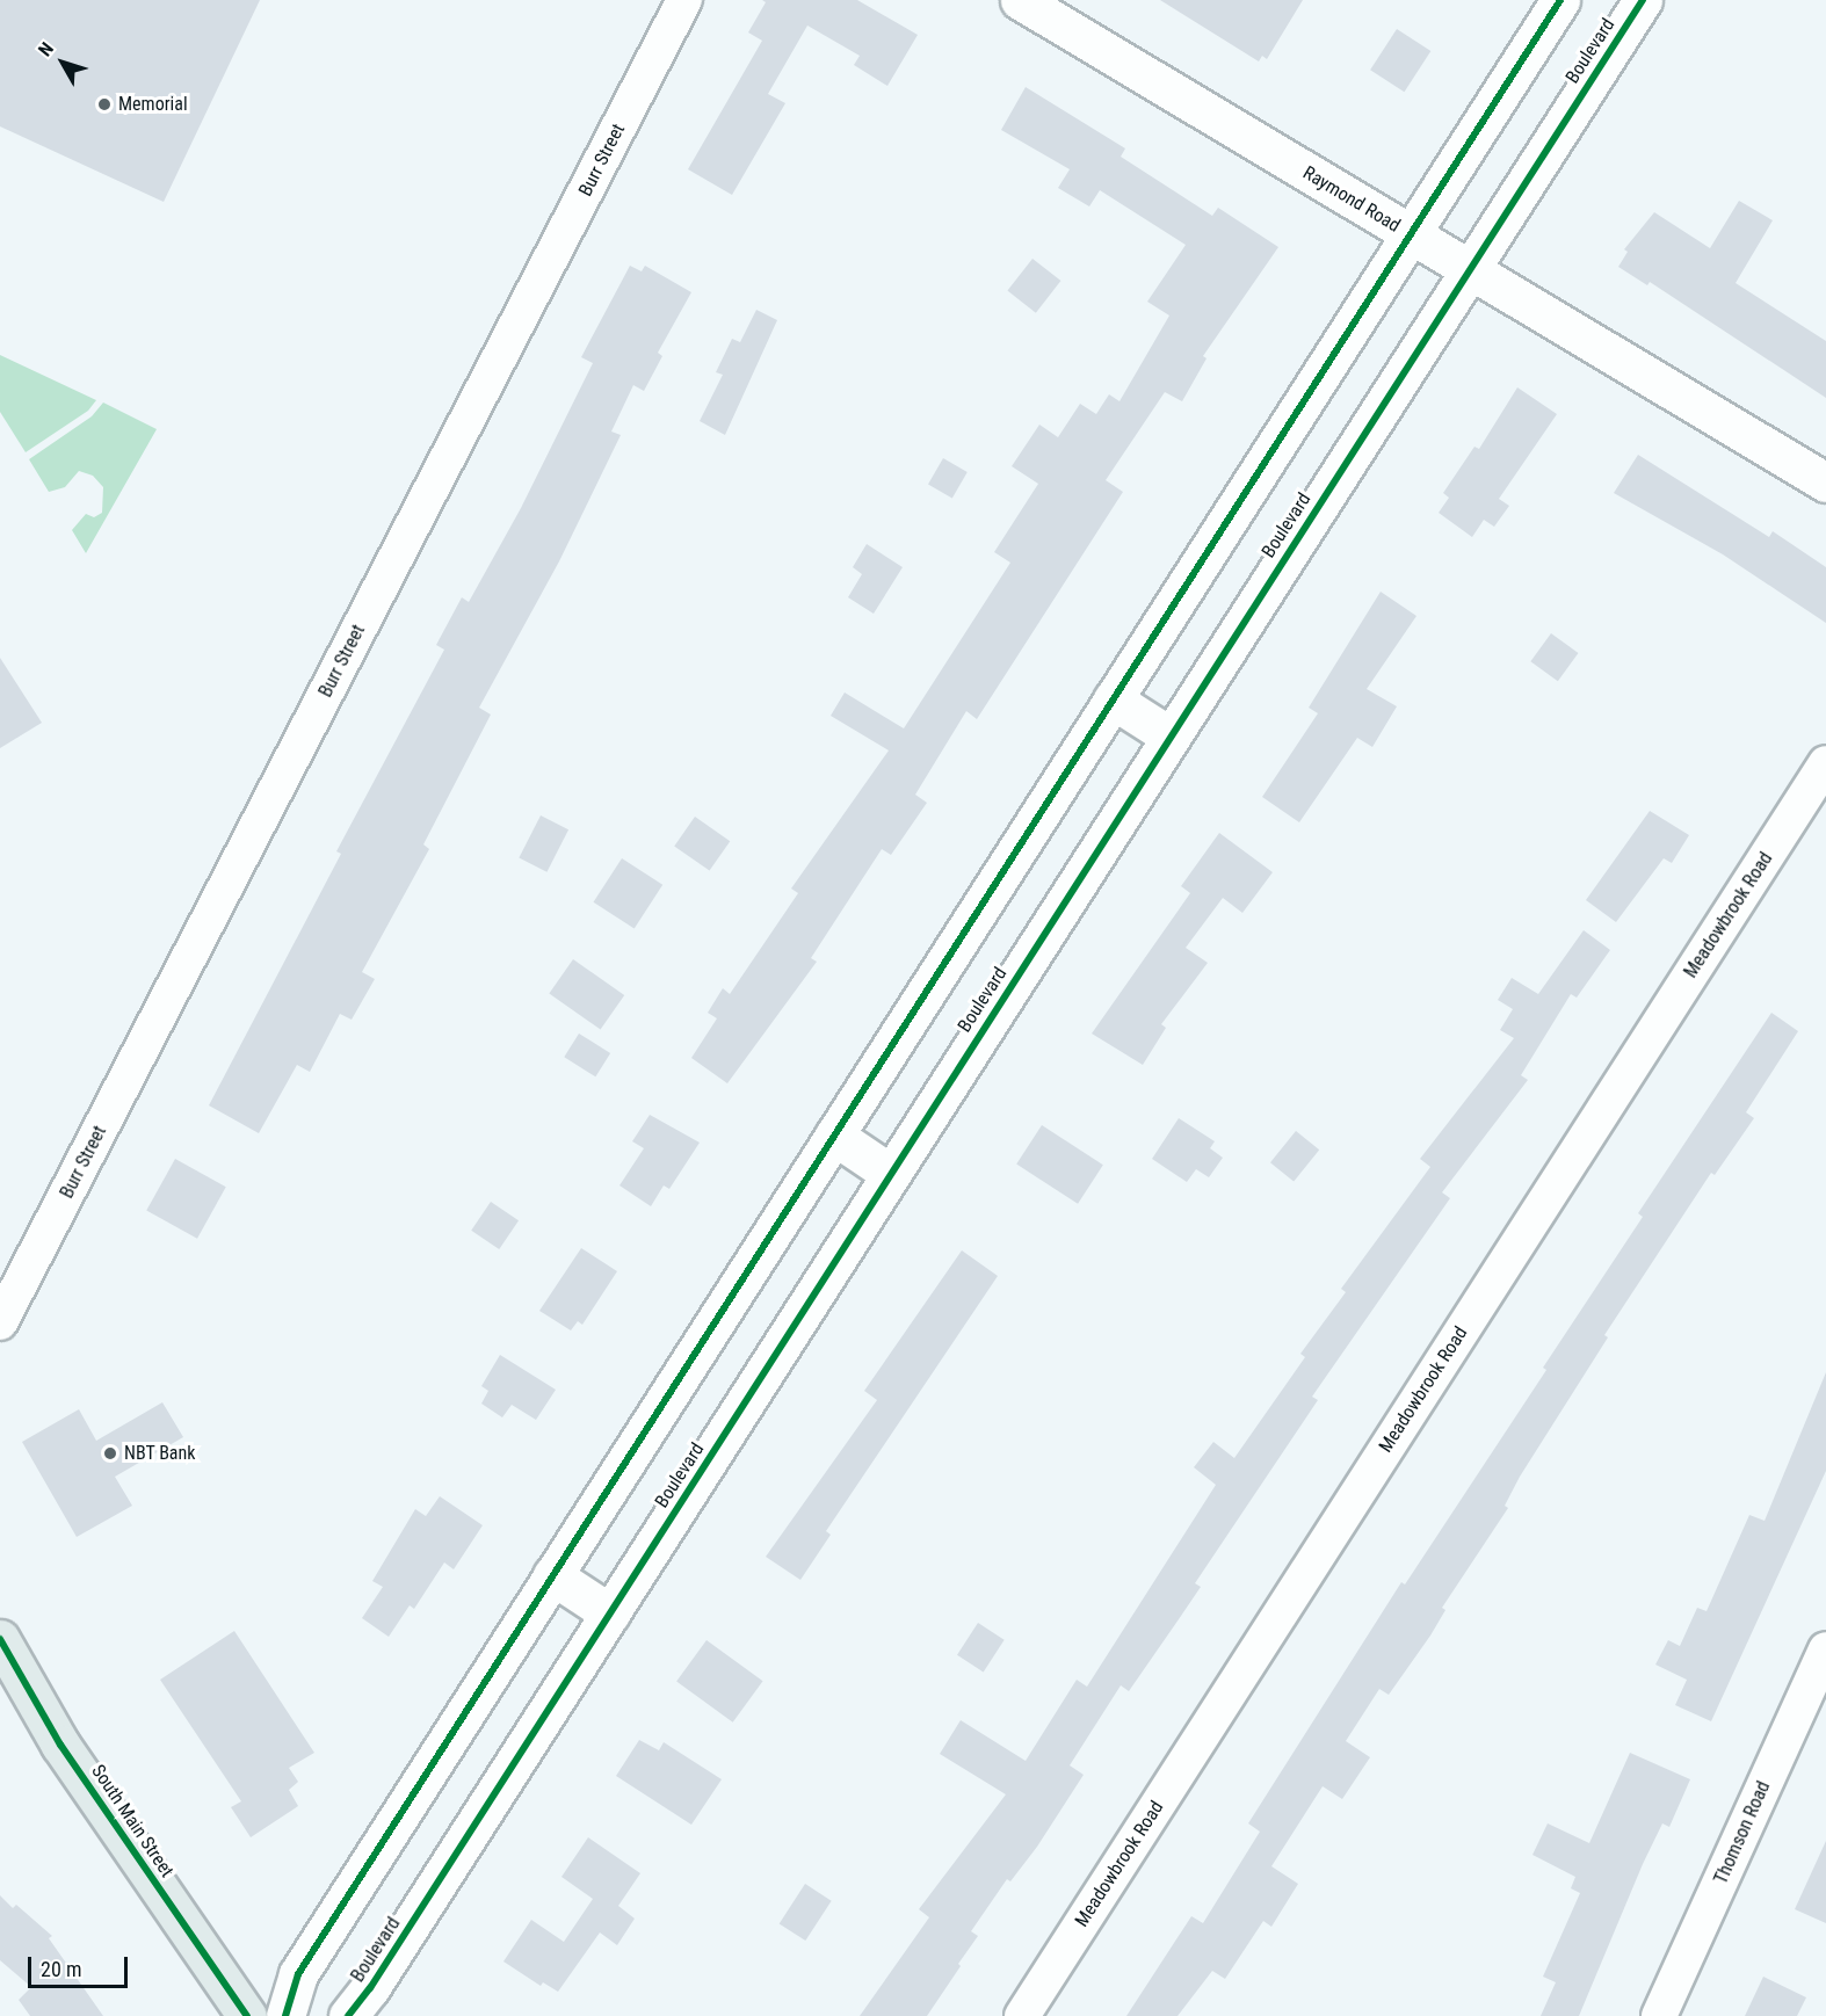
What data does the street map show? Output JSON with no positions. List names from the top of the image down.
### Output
{
  "streets": {
    "main road": ["Boulevard", "Raymond Road", "South Main Street"],
    "street": ["Burr Street", "Meadowbrook Road", "Thomson Road"]
  },
  "crossings": [
    ["Boulevard", "Raymond Road"]
  ],
  "places": ["Memorial", "NBT Bank"],
  "scale_bar": "20 m",
  "north": "top left"
}
